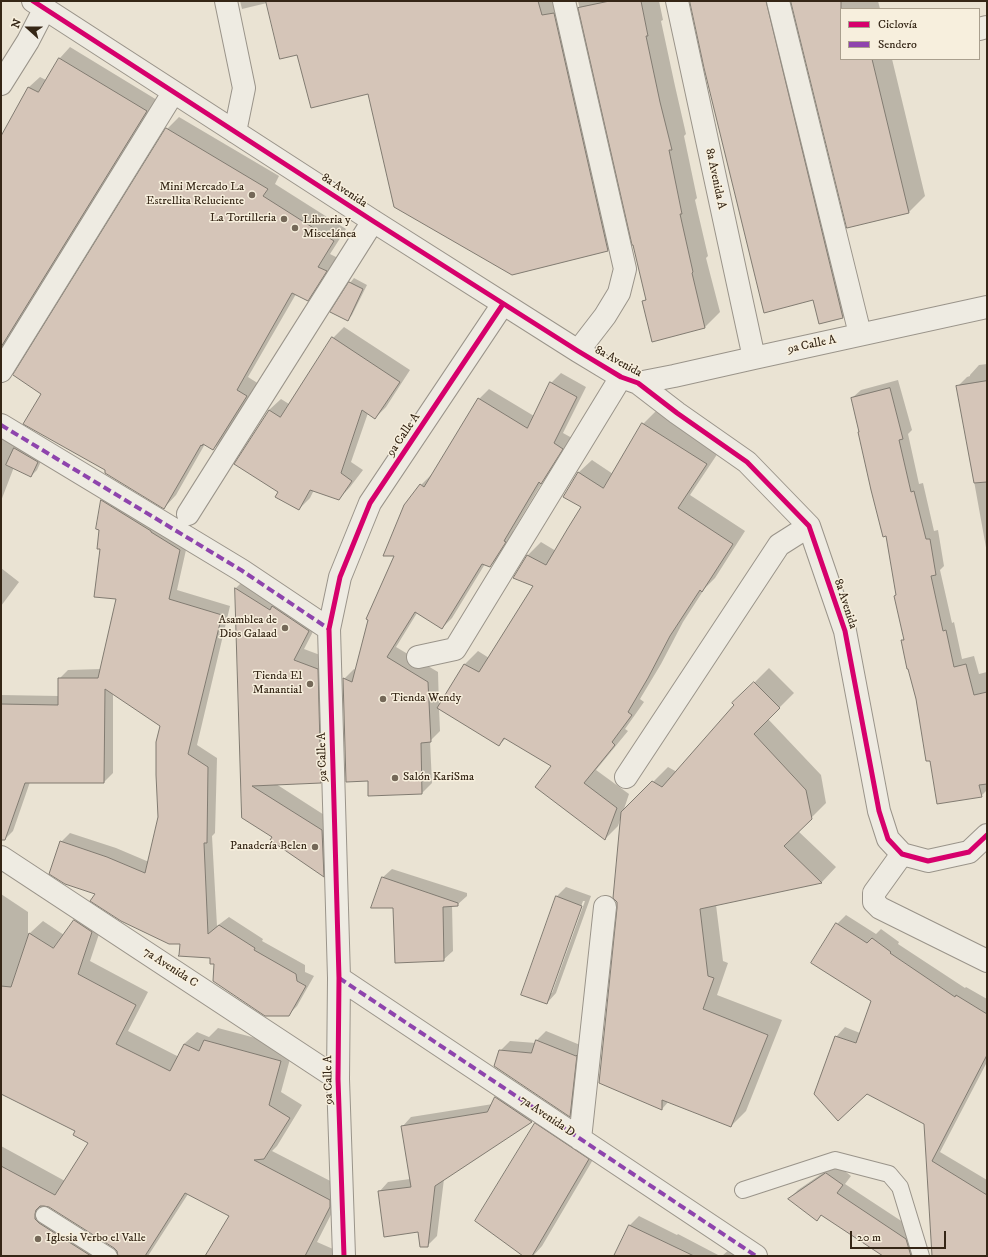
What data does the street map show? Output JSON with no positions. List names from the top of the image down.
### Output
{
  "streets": {
    "street": [
      "8a Avenida A",
      "8a Avenida",
      "9a Calle A",
      "7a Avenida C",
      "7a Avenida D"
    ]
  },
  "crossings": [
    ["8a Avenida A", "9a Calle A"],
    ["8a Avenida", "9a Calle A"],
    ["9a Calle A", "7a Avenida C"],
    ["9a Calle A", "7a Avenida D"]
  ],
  "places": [
    "Mini Mercado La Estrellita Reluciente",
    "La Tortilleria",
    "Libreria y Miscelánea",
    "Asamblea de Dios Galaad",
    "Tienda El Manantial",
    "Tienda Wendy",
    "Salón KariSma",
    "Panadería Belen",
    "Iglesia Verbo el Valle"
  ],
  "legend": ["Ciclovía", "Sendero"],
  "scale_bar": "20 m",
  "north": "left"
}
